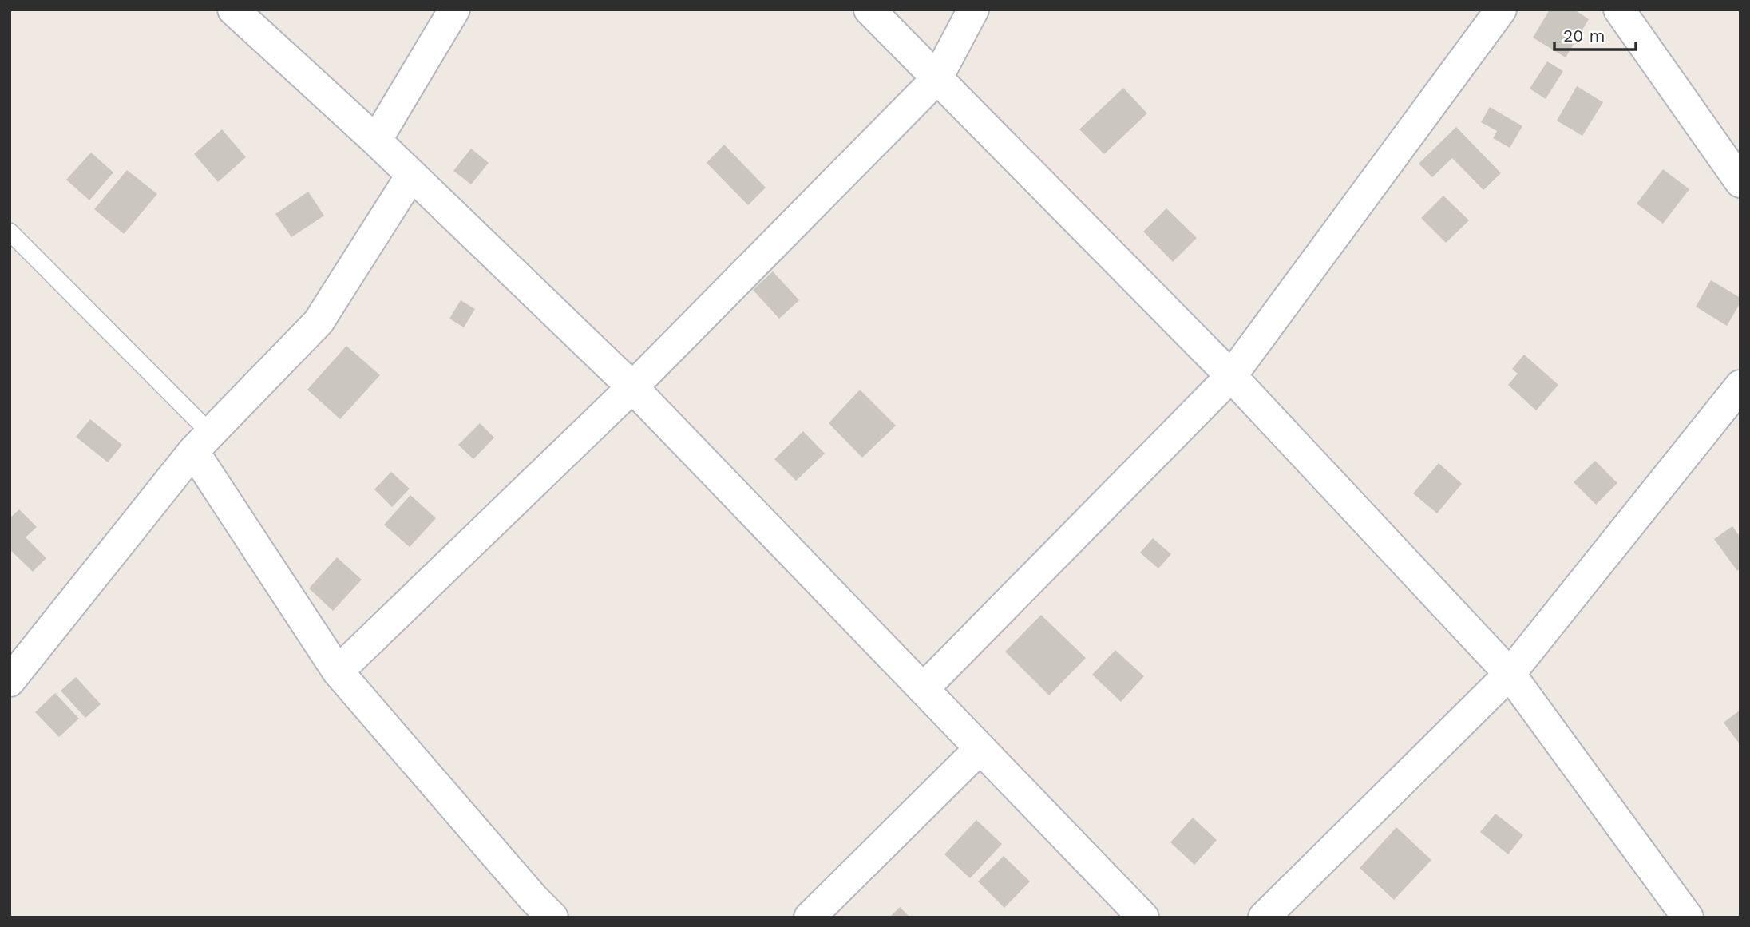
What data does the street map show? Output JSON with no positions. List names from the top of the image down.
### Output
{
  "scale_bar": "20 m"
}
